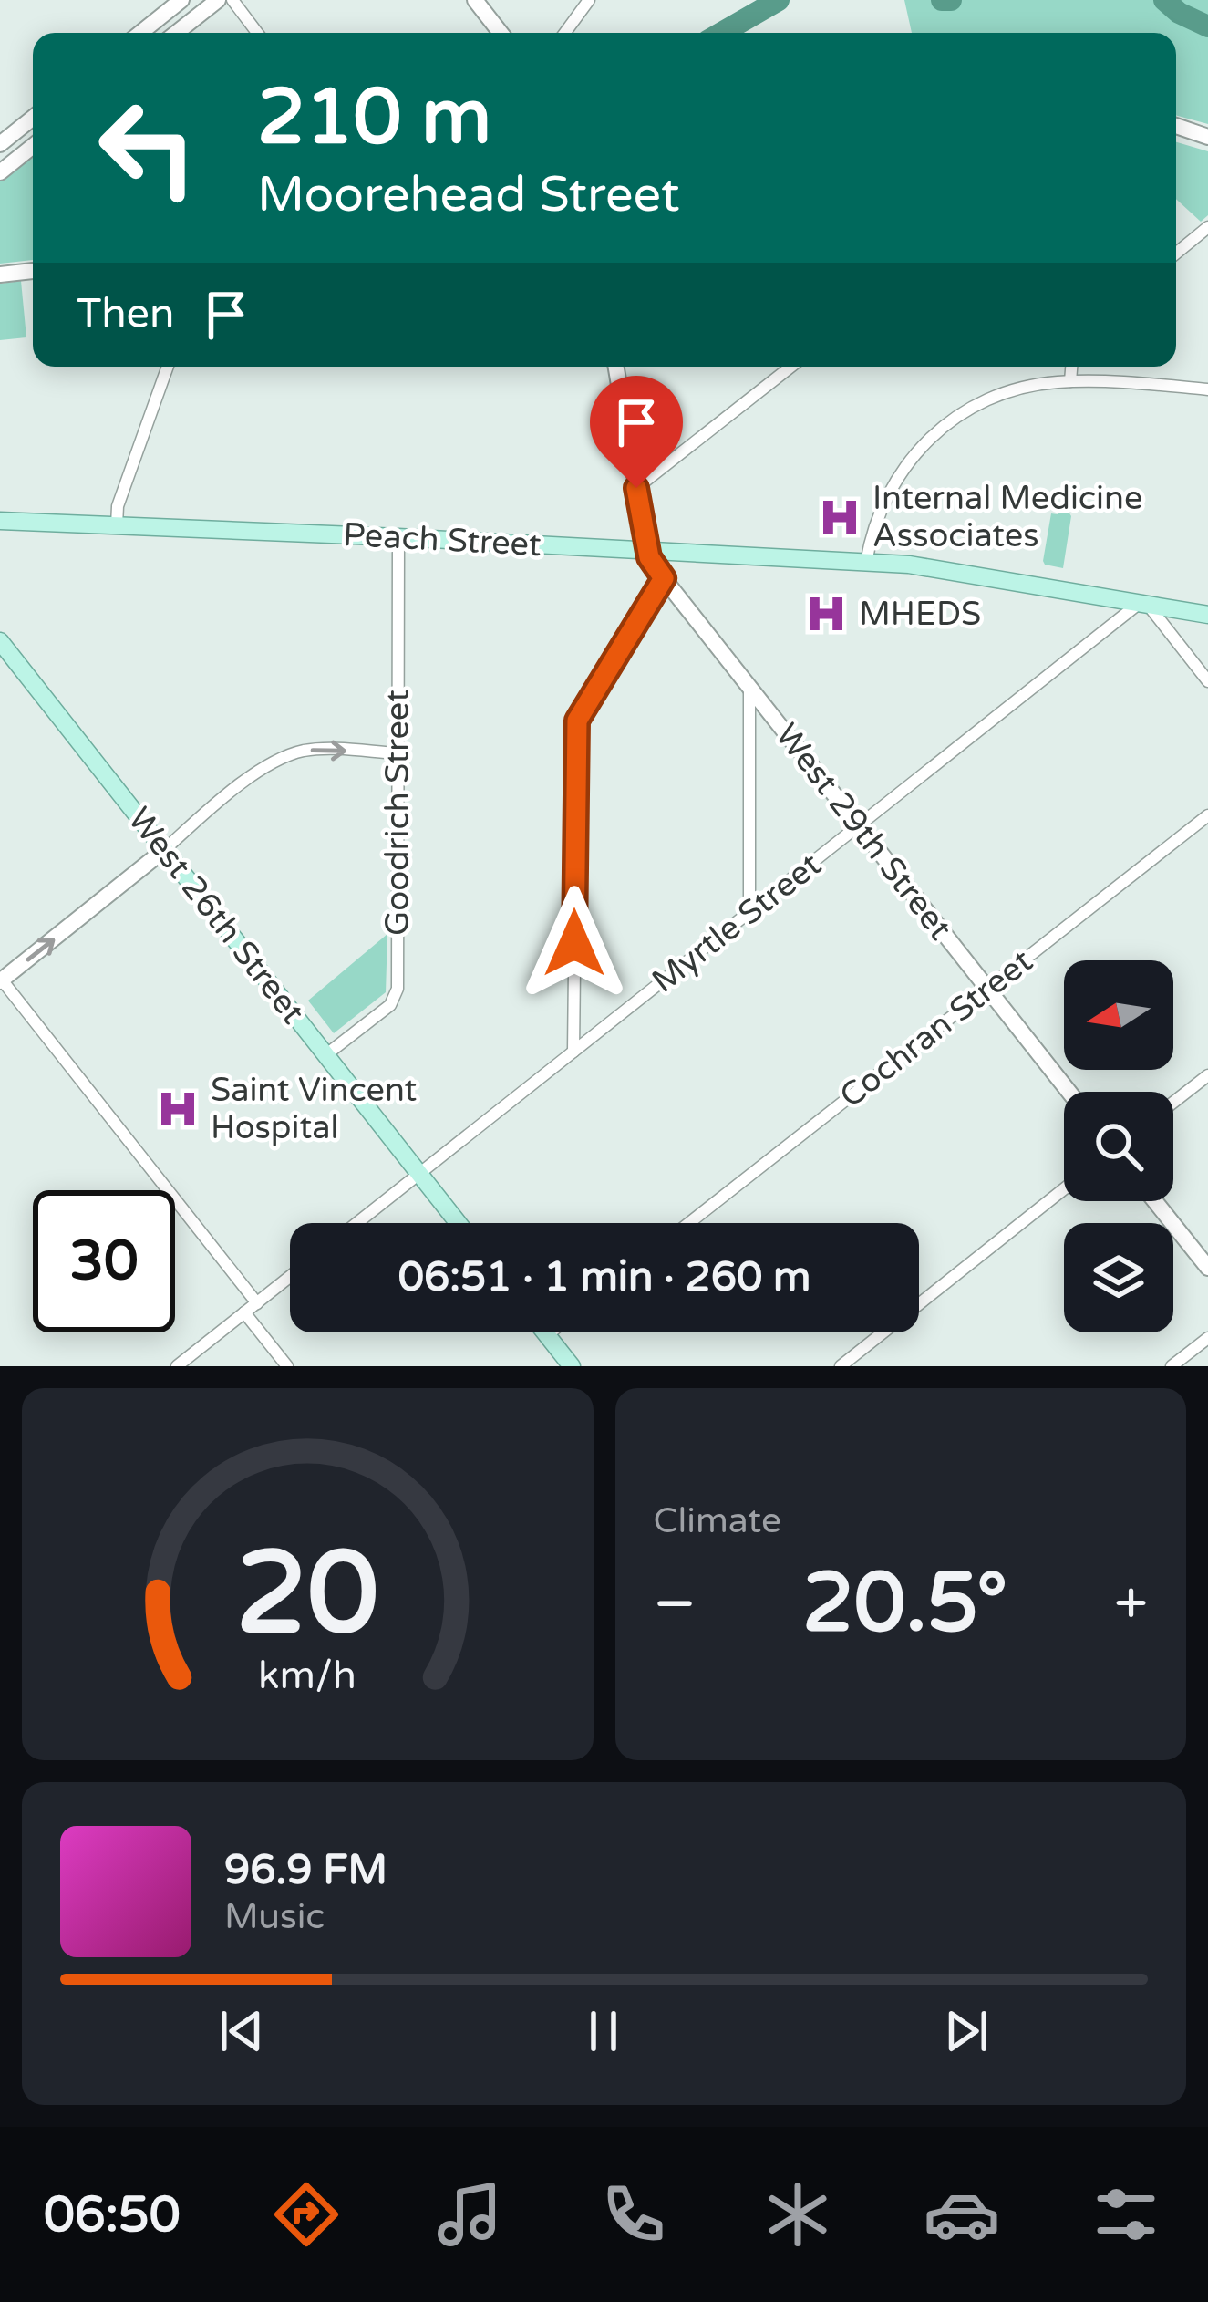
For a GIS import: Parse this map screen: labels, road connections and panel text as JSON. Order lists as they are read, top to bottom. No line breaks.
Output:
{"streets":{"main road":["Peach Street","West 26th Street"],"street":["Goodrich Street","West 29th Street","Myrtle Street","Cochran Street"]},"crossings":[["Peach Street","Goodrich Street"],["Peach Street","West 29th Street"],["Peach Street","Myrtle Street"],["Goodrich Street","West 26th Street"],["West 29th Street","Myrtle Street"],["West 29th Street","Cochran Street"],["West 26th Street","Myrtle Street"]],"places":{"hospital":["Internal Medicine Associates","MHEDS","Saint Vincent Hospital"]},"north":"left","page":{"turn":["210 m","Moorehead Street"],"then":"Then","limit":"30","trip":"06:51 · 1 min · 260 m","tile":"Climate","heat":["−","20.5°","+"],"song":["96.9 FM","Music"],"tabs":"06:50","gauge":["20","km/h"]}}
